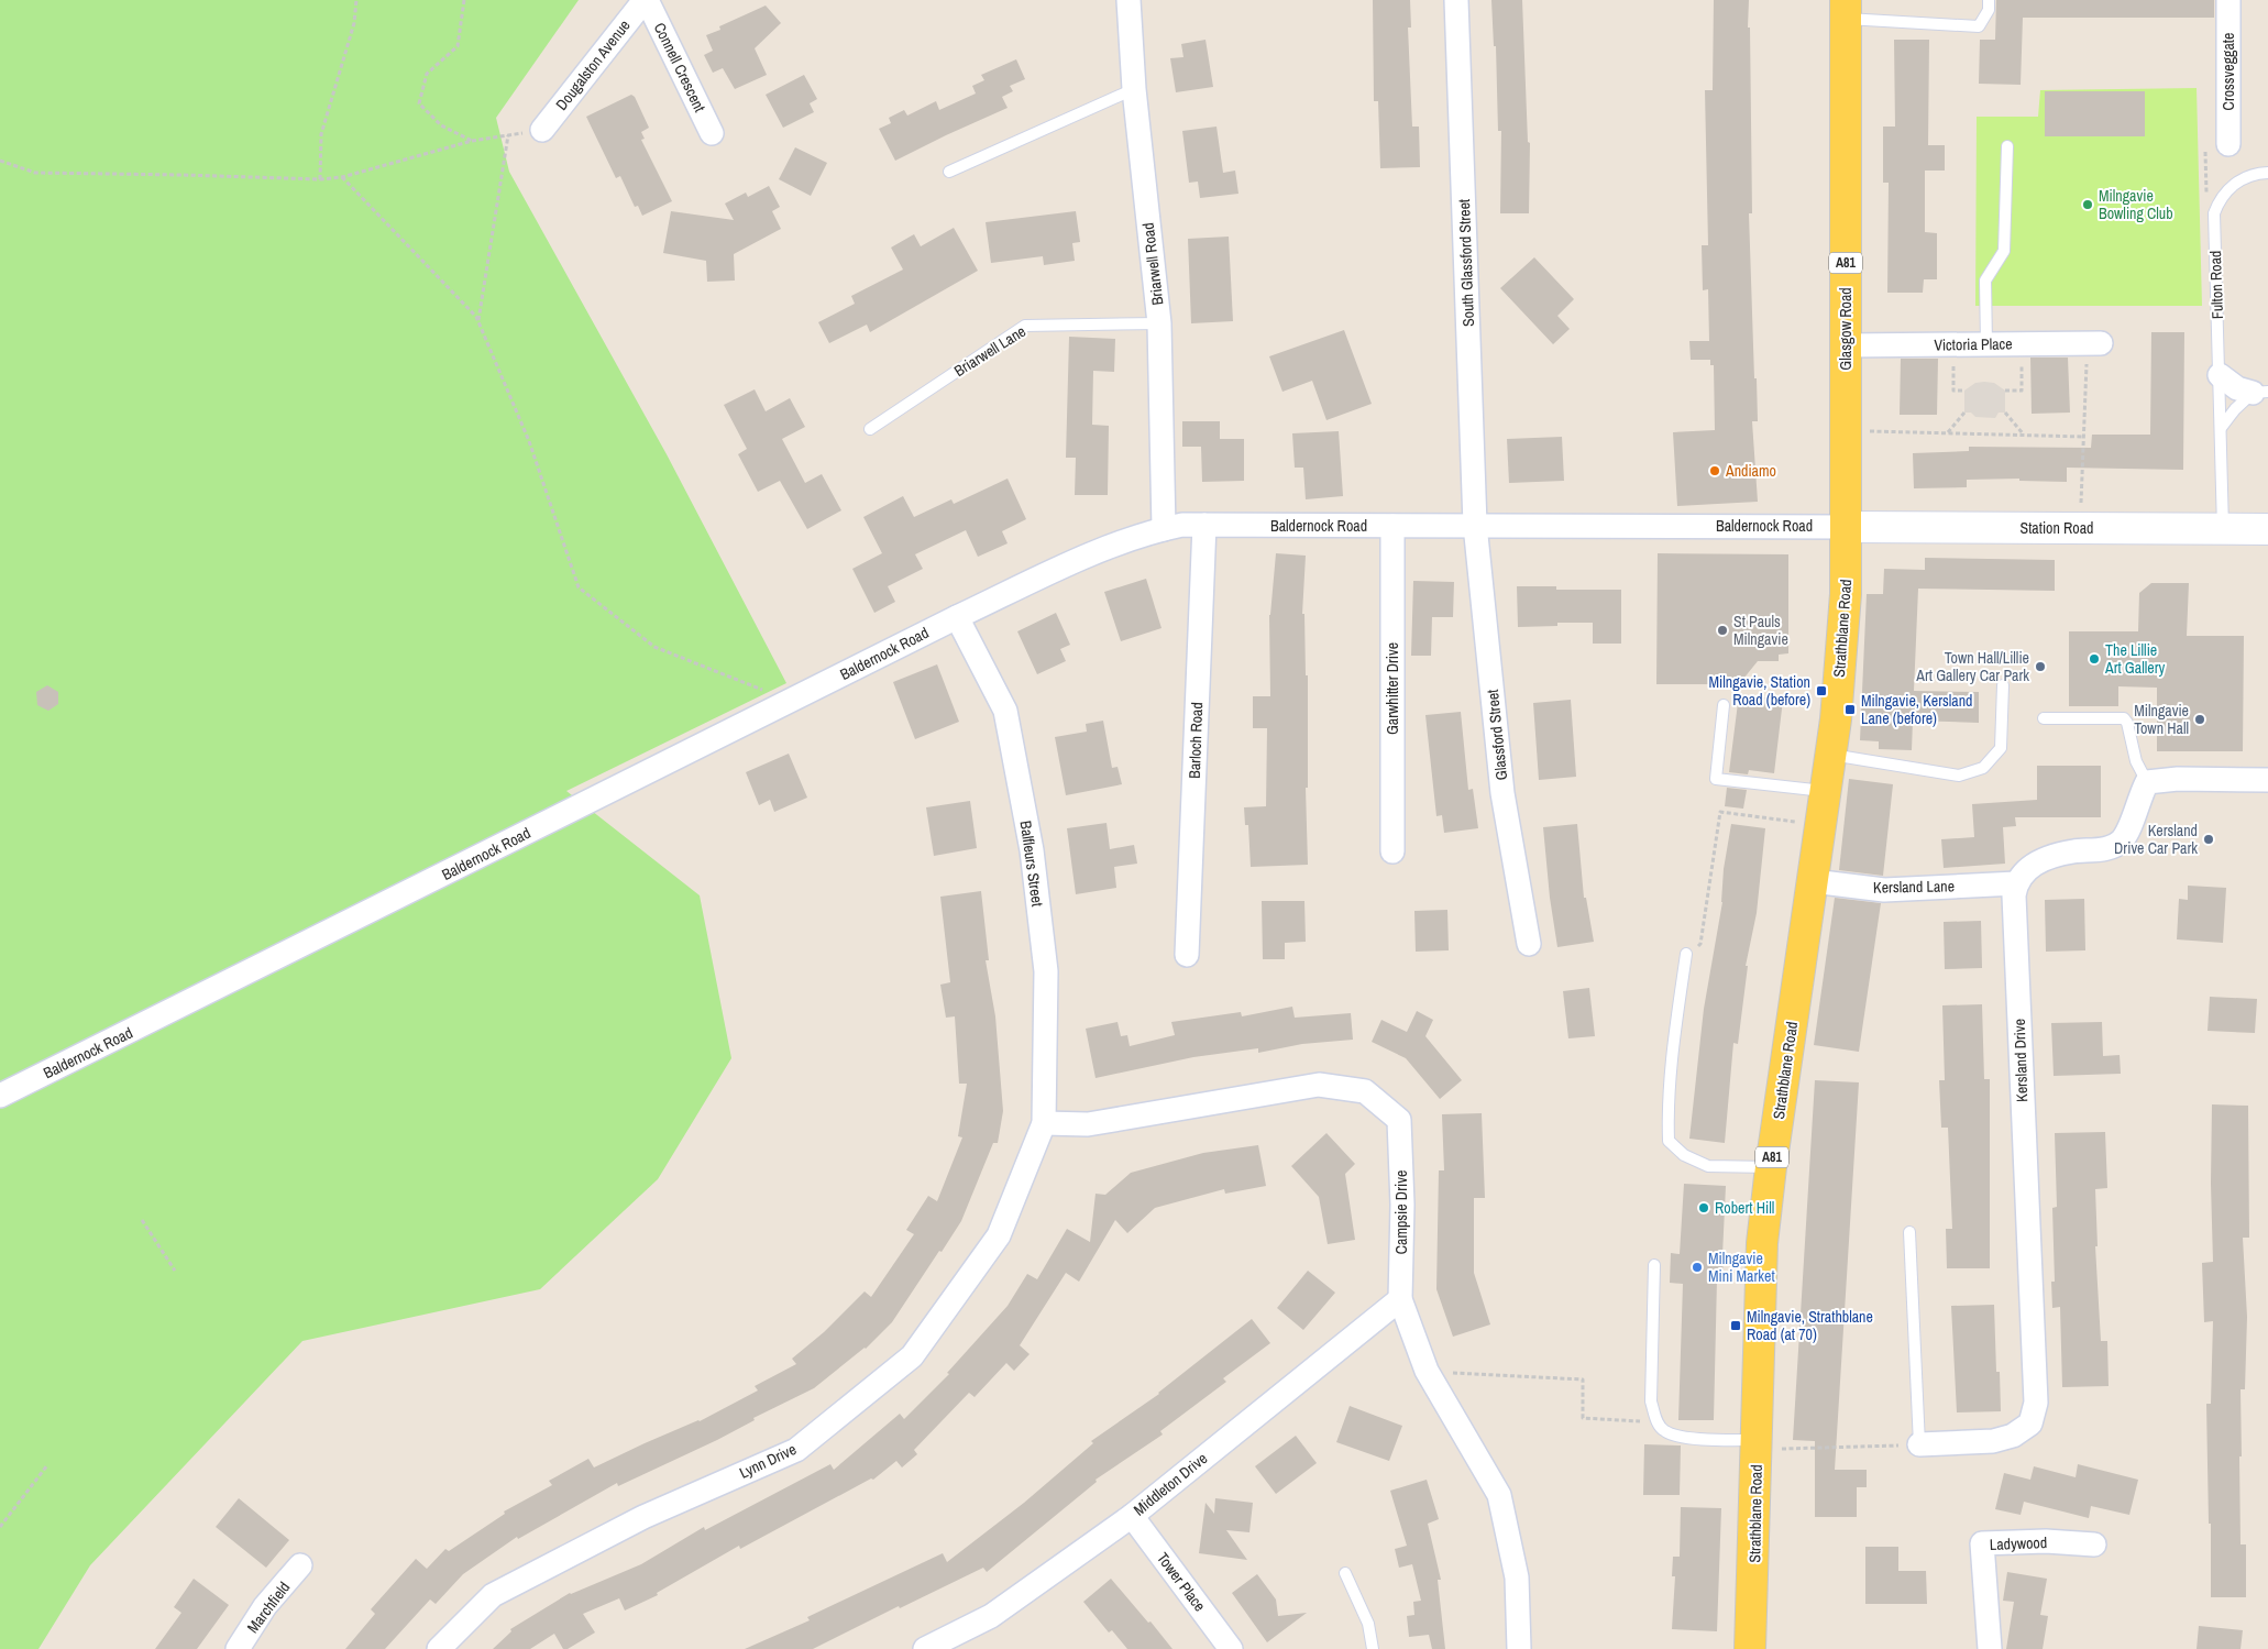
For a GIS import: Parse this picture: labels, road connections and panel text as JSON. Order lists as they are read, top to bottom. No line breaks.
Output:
{"streets":{"main road":["A81","Glasgow Road","Station Road","Strathblane Road"],"street":["Dougalston Avenue","Connell Crescent","Crossveggate","South Glassford Street","Briarwell Road","Victoria Place","Baldernock Road","Garwhitter Drive","Glassford Street","Barloch Road","Balfleurs Street","Kersland Lane","Kersland Drive","Campsie Drive","Lynn Drive","Middleton Drive","Ladywood","Tower Place","Marchfield"],"lane":["Fulton Road","Briarwell Lane"]},"crossings":[["Dougalston Avenue","Connell Crescent"],["South Glassford Street","Baldernock Road"],["South Glassford Street","Glassford Street"],["Briarwell Road","Briarwell Lane"],["Briarwell Road","Baldernock Road"],["Fulton Road","Station Road"],["Glasgow Road","Victoria Place"],["Glasgow Road","Baldernock Road"],["Glasgow Road","Station Road"],["Glasgow Road","Strathblane Road"],["Baldernock Road","Station Road"],["Baldernock Road","Strathblane Road"],["Baldernock Road","Garwhitter Drive"],["Baldernock Road","Glassford Street"],["Baldernock Road","Barloch Road"],["Baldernock Road","Balfleurs Street"],["Station Road","Strathblane Road"],["Strathblane Road","Kersland Lane"],["Balfleurs Street","Campsie Drive"],["Balfleurs Street","Lynn Drive"],["Kersland Lane","Kersland Drive"],["Campsie Drive","Lynn Drive"],["Campsie Drive","Middleton Drive"],["Middleton Drive","Tower Place"]],"places":{"other":["Milngavie Bowling Club","Andiamo","St Pauls Milngavie","The Lillie Art Gallery","Town Hall/Lillie Art Gallery Car Park","Milngavie Town Hall","Kersland Drive Car Park","Robert Hill","Milngavie Mini Market"],"transit":["Milngavie, Station Road (before)","Milngavie, Kersland Lane (before)","Milngavie, Strathblane Road (at 70)"]}}
